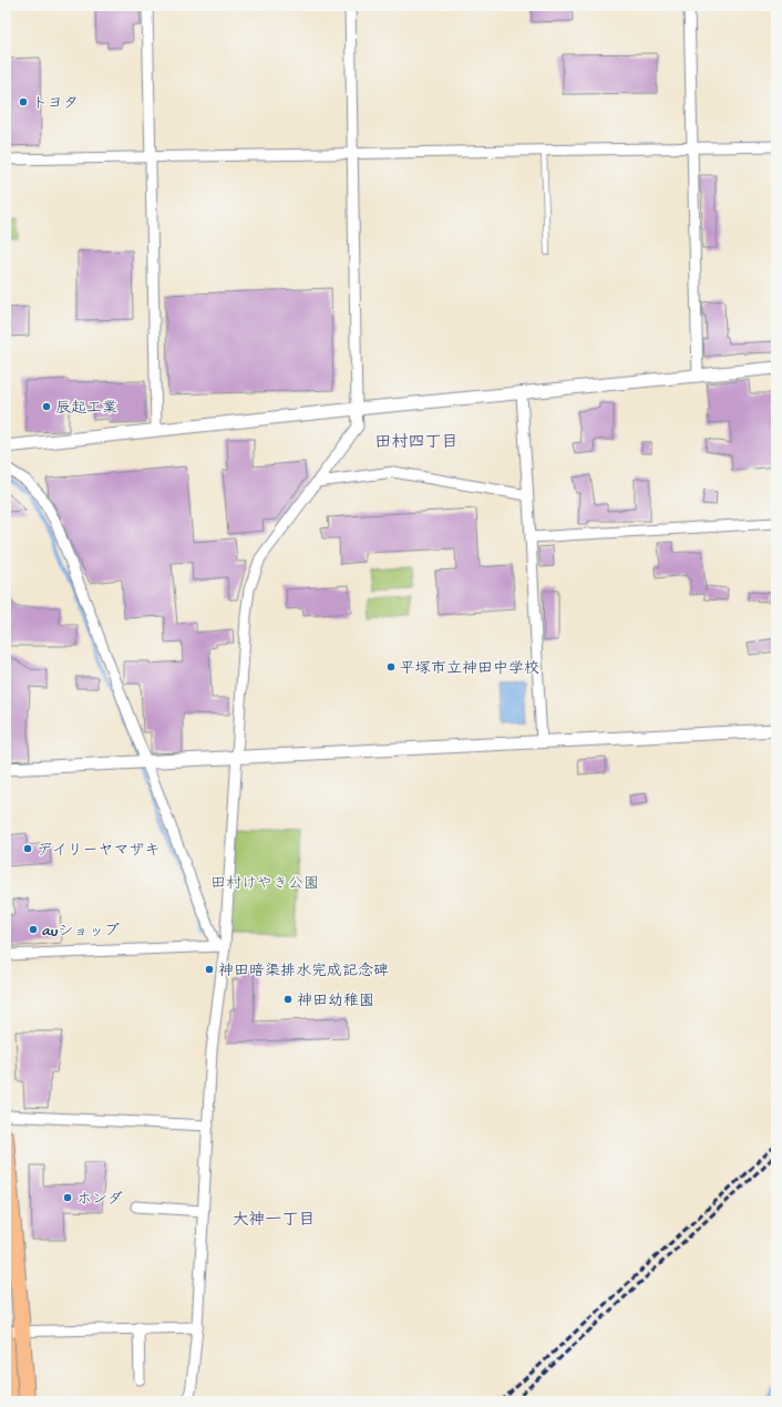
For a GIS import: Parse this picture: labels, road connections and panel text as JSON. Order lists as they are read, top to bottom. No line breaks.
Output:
{"districts":["田村四丁目","大神一丁目"],"parks":["田村けやき公園"],"places":["トヨタ","辰起工業","平塚市立神田中学校","デイリーヤマザキ","auショップ","神田暗渠排水完成記念碑","神田幼稚園","ホンダ"]}
